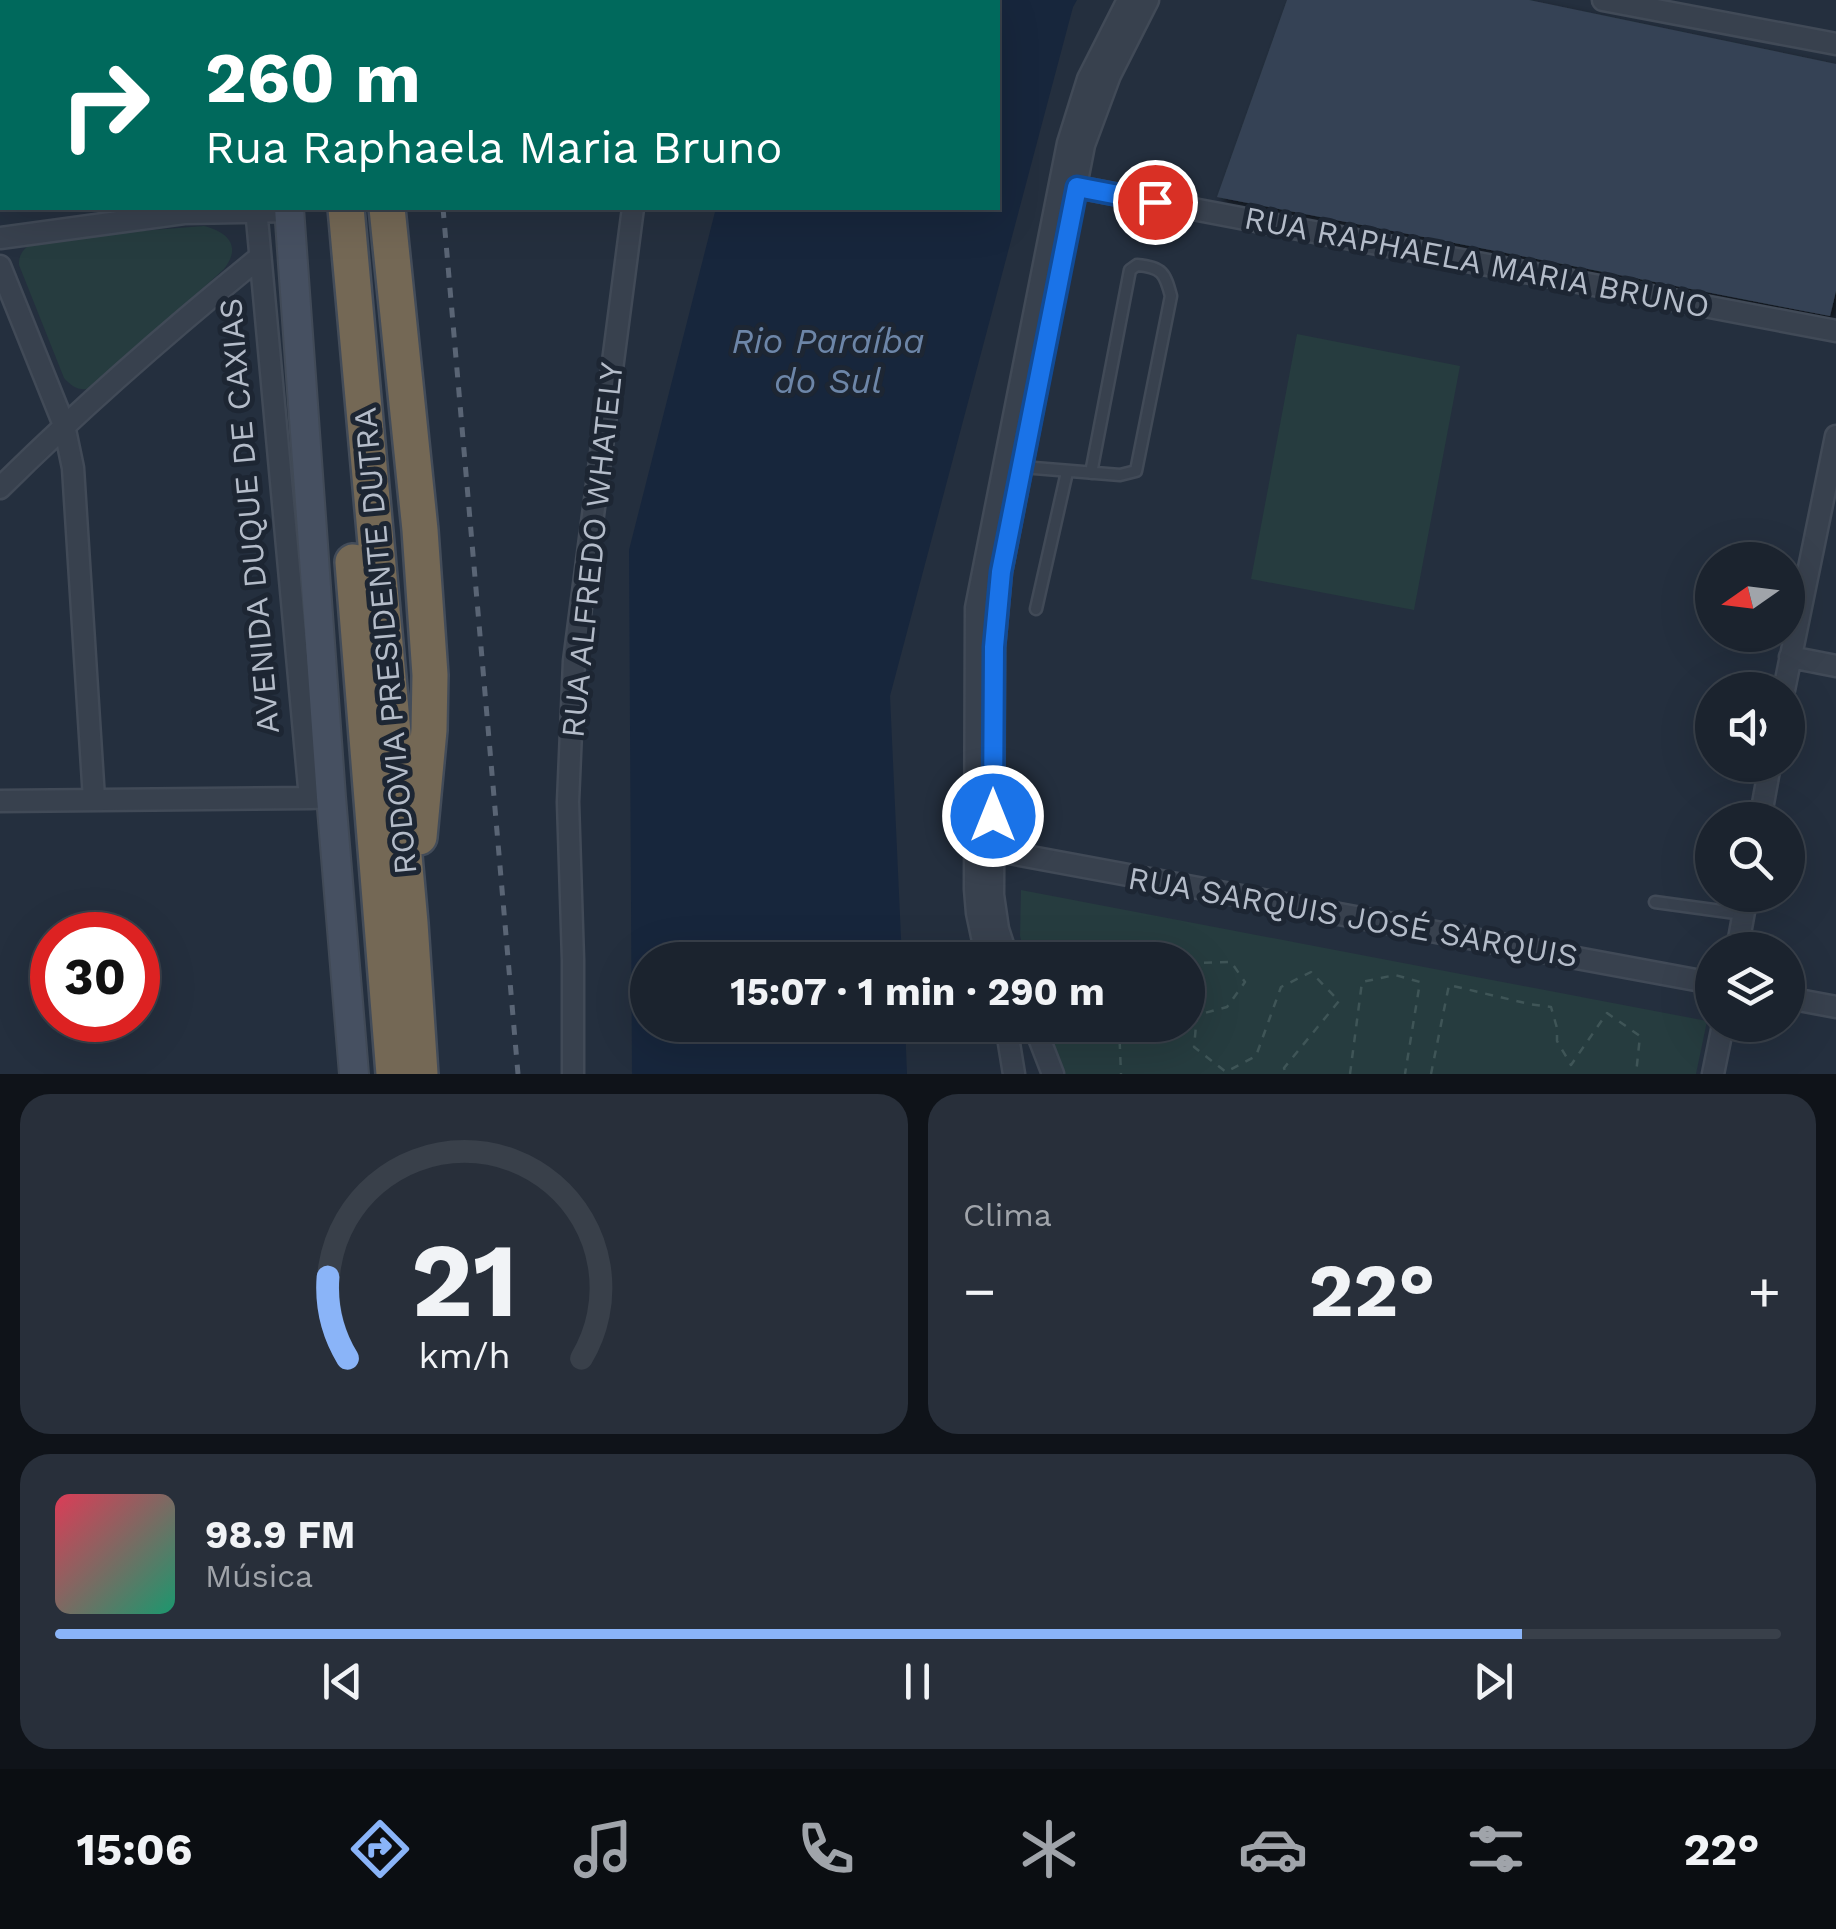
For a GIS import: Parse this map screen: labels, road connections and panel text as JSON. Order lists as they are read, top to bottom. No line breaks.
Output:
{"streets":{"highway":["RODOVIA PRESIDENTE DUTRA"],"street":["RUA RAPHAELA MARIA BRUNO","AVENIDA DUQUE DE CAXIAS","RUA ALFREDO WHATELY","RUA SARQUIS JOSÉ SARQUIS"]},"water":["Rio Paraíba do Sul"],"north":"left","page":{"turn":["260 m","Rua Raphaela Maria Bruno"],"limit":"30","trip":"15:07 · 1 min · 290 m","tile":"Clima","heat":["−","22°","+"],"song":["98.9 FM","Música"],"tabs":["15:06","22°"],"gauge":["21","km/h"]}}
